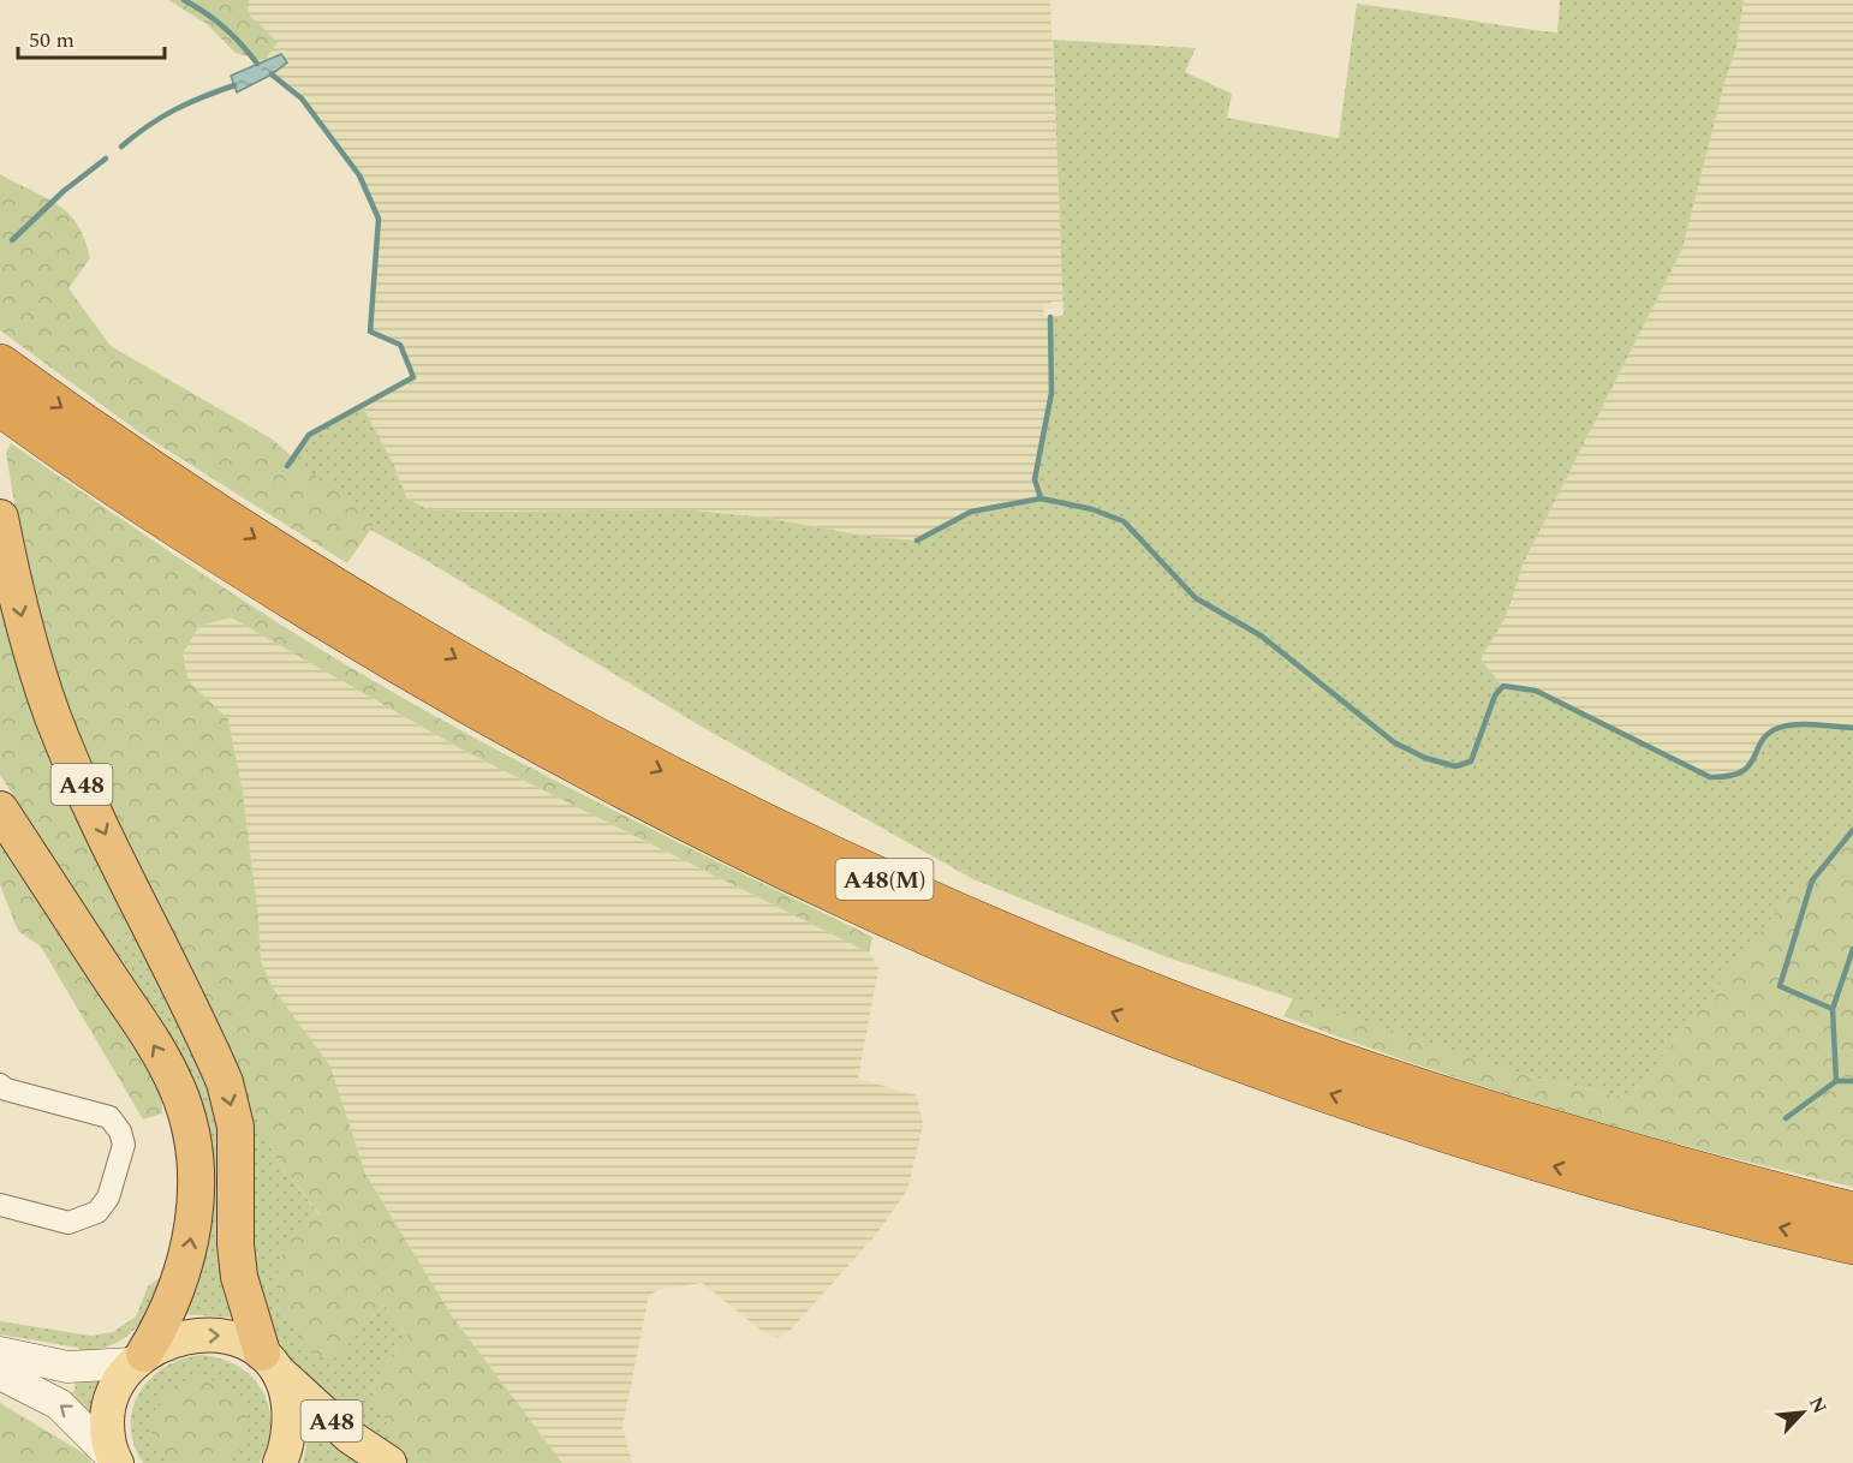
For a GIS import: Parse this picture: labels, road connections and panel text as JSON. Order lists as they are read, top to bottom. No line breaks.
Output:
{"streets":{"highway":["A48","A48(M)"]},"scale_bar":"50 m","north":"top right"}
